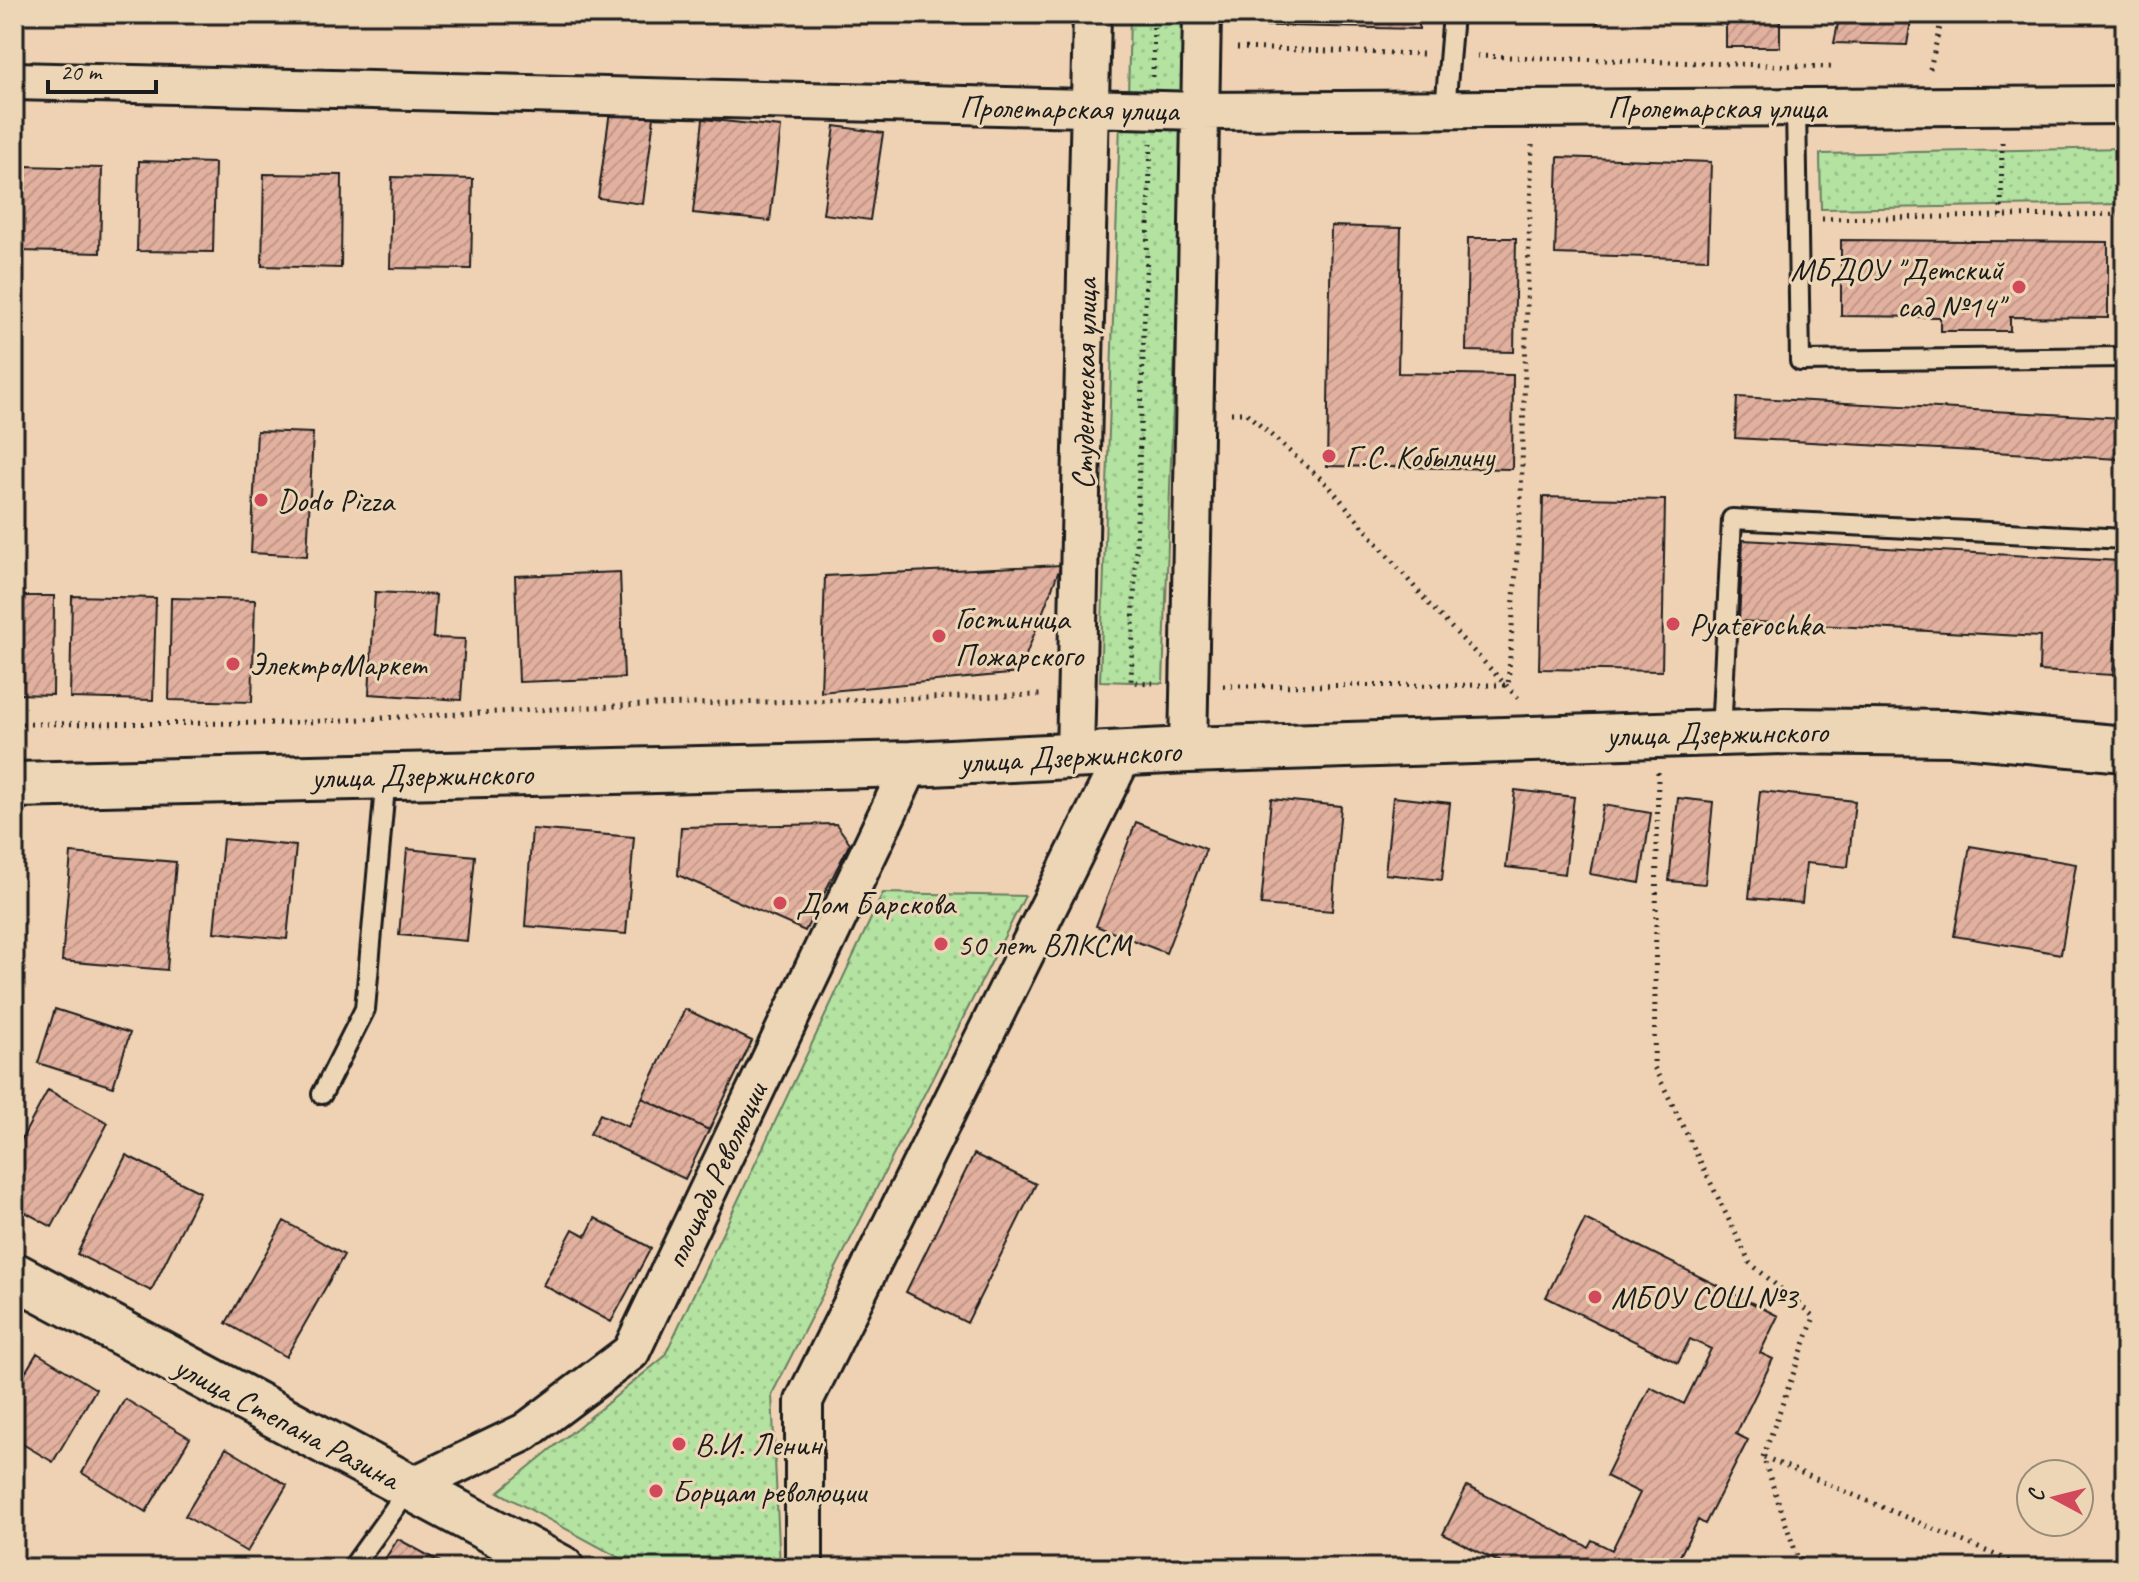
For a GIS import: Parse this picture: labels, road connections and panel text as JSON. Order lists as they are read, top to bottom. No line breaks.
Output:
{"streets":{"main road":["улица Дзержинского","улица Степана Разина"],"street":["Пролетарская улица","Студенческая улица","площадь Революции"]},"crossings":[["Пролетарская улица","Студенческая улица"],["Студенческая улица","улица Дзержинского"],["улица Дзержинского","площадь Революции"],["площадь Революции","улица Степана Разина"]],"places":["МБДОУ \"Детский сад №14\"","Г.С. Кобылину","Dodo Pizza","Pyaterochka","Гостиница Пожарского","ЭлектроМаркет","Дом Барскова","50 лет ВЛКСМ","МБОУ СОШ №3","В.И. Ленин","Борцам революции"],"scale_bar":"20 m","north":"left"}
